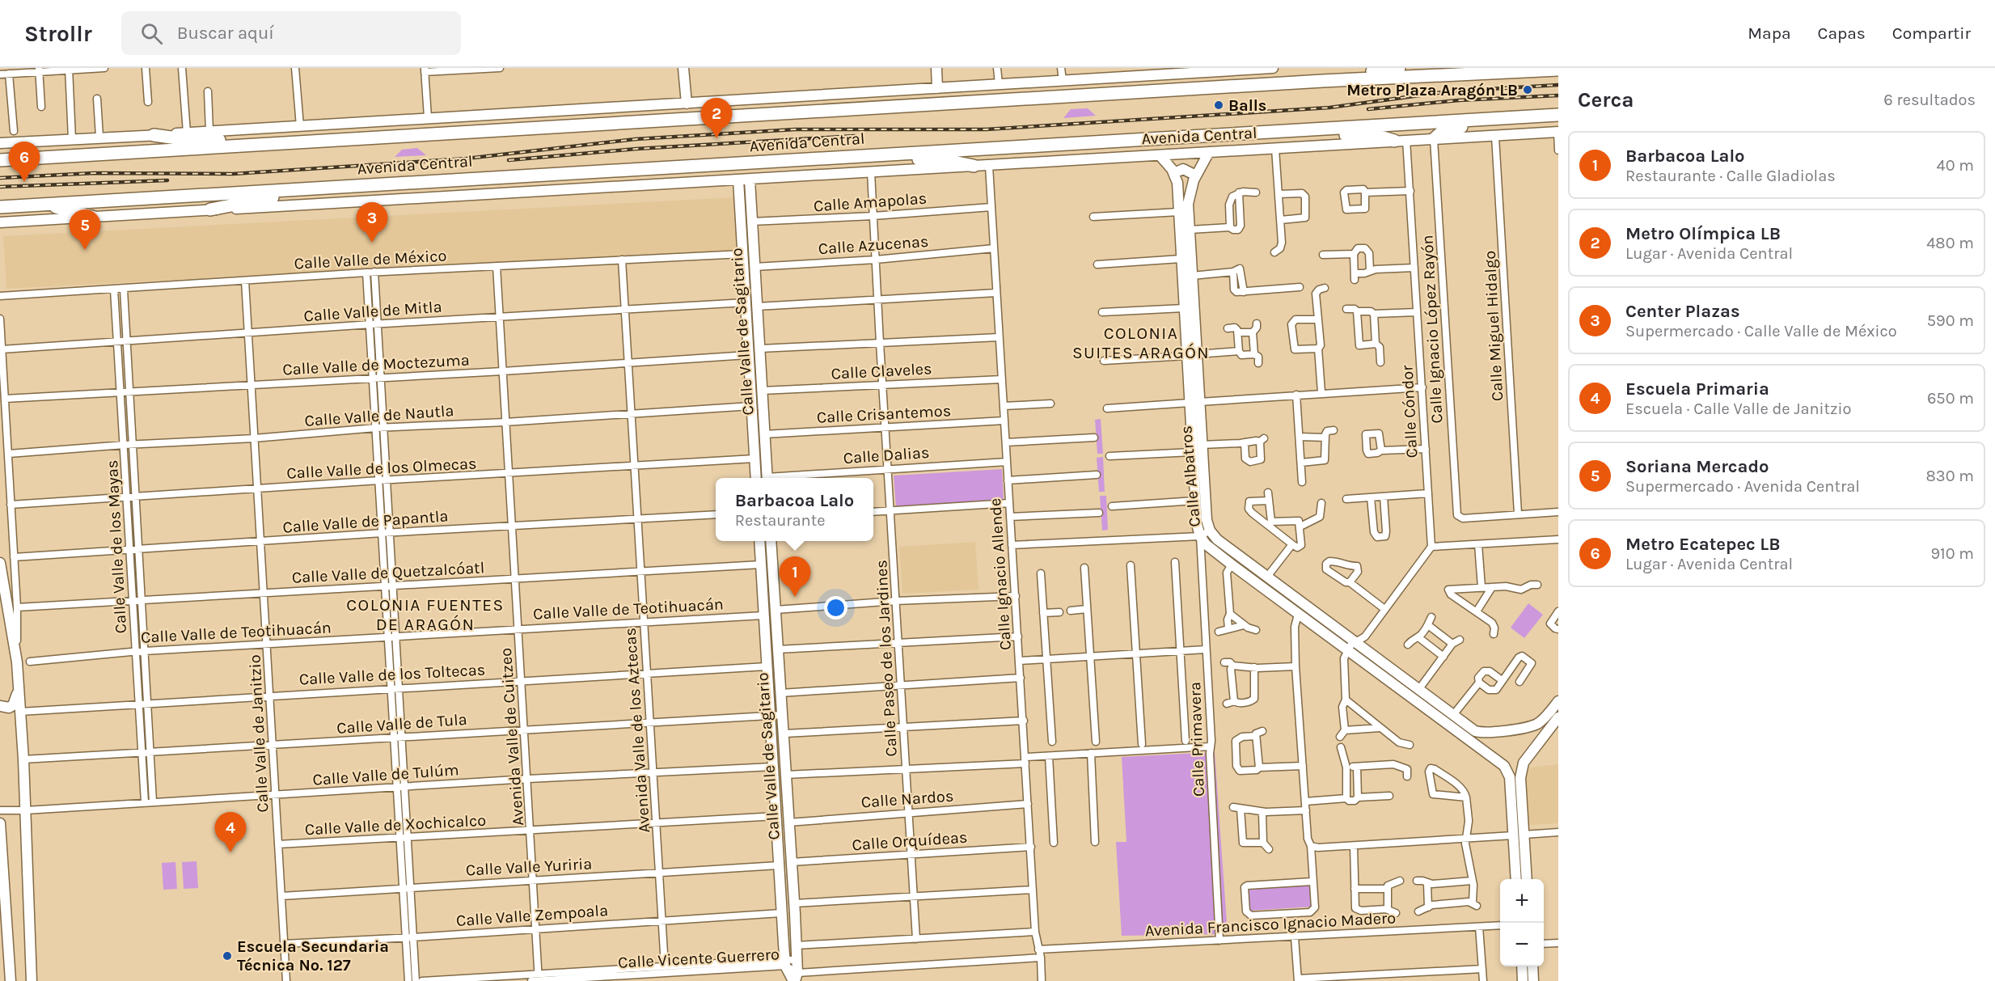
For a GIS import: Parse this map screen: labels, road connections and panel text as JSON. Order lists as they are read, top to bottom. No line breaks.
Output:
{"streets":{"highway":["Avenida Central"],"street":["Calle Amapolas","Calle Azucenas","Calle Valle de México","Calle Valle de Mitla","Calle Miguel Hidalgo","Calle Ignacio López Rayón","Calle Valle de Sagitario","Calle Valle de Moctezuma","Calle Claveles","Calle Cóndor","Calle Crisantemos","Calle Valle de Nautla","Calle Dalias","Calle Valle de los Olmecas","Calle Albatros","Calle Valle de Papantla","Calle Valle de los Mayas","Calle Valle de Quetzalcóatl","Calle Ignacio Allende","Calle Valle de Teotihuacán","Calle Paseo de los Jardines","Calle Valle de los Toltecas","Calle Valle de Tula","Avenida Valle de los Aztecas","Calle Valle de Janitzio","Avenida Valle de Cuitzeo","Calle Primavera","Calle Valle de Tulúm","Calle Nardos","Calle Valle de Xochicalco","Calle Orquídeas","Calle Valle Yuriria","Calle Valle Zempoala","Avenida Francisco Ignacio Madero","Calle Vicente Guerrero"]},"crossings":[["Avenida Central","Calle Miguel Hidalgo"],["Avenida Central","Calle Ignacio López Rayón"],["Avenida Central","Calle Valle de Sagitario"],["Avenida Central","Calle Cóndor"],["Avenida Central","Calle Albatros"],["Avenida Central","Calle Ignacio Allende"],["Avenida Central","Calle Paseo de los Jardines"],["Calle Amapolas","Calle Valle de Sagitario"],["Calle Amapolas","Calle Ignacio Allende"],["Calle Amapolas","Calle Paseo de los Jardines"],["Calle Azucenas","Calle Valle de Sagitario"],["Calle Azucenas","Calle Ignacio Allende"],["Calle Azucenas","Calle Paseo de los Jardines"],["Calle Valle de México","Calle Valle de Sagitario"],["Calle Valle de México","Calle Valle de los Mayas"],["Calle Valle de México","Avenida Valle de los Aztecas"],["Calle Valle de México","Calle Valle de Janitzio"],["Calle Valle de México","Avenida Valle de Cuitzeo"],["Calle Valle de Mitla","Calle Valle de Sagitario"],["Calle Valle de Mitla","Calle Valle de los Mayas"],["Calle Valle de Mitla","Avenida Valle de los Aztecas"],["Calle Valle de Mitla","Calle Valle de Janitzio"],["Calle Valle de Mitla","Avenida Valle de Cuitzeo"],["Calle Miguel Hidalgo","Calle Ignacio López Rayón"],["Calle Valle de Sagitario","Calle Valle de Moctezuma"],["Calle Valle de Sagitario","Calle Claveles"],["Calle Valle de Sagitario","Calle Crisantemos"],["Calle Valle de Sagitario","Calle Valle de Nautla"],["Calle Valle de Sagitario","Calle Valle de los Olmecas"],["Calle Valle de Sagitario","Calle Valle de Quetzalcóatl"],["Calle Valle de Sagitario","Calle Valle de Teotihuacán"],["Calle Valle de Sagitario","Calle Valle de los Toltecas"],["Calle Valle de Sagitario","Calle Valle de Tula"],["Calle Valle de Sagitario","Calle Valle de Tulúm"],["Calle Valle de Sagitario","Calle Nardos"],["Calle Valle de Sagitario","Calle Valle de Xochicalco"],["Calle Valle de Sagitario","Calle Orquídeas"],["Calle Valle de Sagitario","Calle Valle Yuriria"],["Calle Valle de Sagitario","Calle Valle Zempoala"],["Calle Valle de Sagitario","Calle Vicente Guerrero"],["Calle Valle de Moctezuma","Calle Valle de los Mayas"],["Calle Valle de Moctezuma","Avenida Valle de los Aztecas"],["Calle Valle de Moctezuma","Calle Valle de Janitzio"],["Calle Valle de Moctezuma","Avenida Valle de Cuitzeo"],["Calle Claveles","Calle Ignacio Allende"],["Calle Claveles","Calle Paseo de los Jardines"],["Calle Crisantemos","Calle Ignacio Allende"],["Calle Crisantemos","Calle Paseo de los Jardines"],["Calle Valle de Nautla","Calle Valle de los Mayas"],["Calle Valle de Nautla","Avenida Valle de los Aztecas"],["Calle Valle de Nautla","Calle Valle de Janitzio"],["Calle Valle de Nautla","Avenida Valle de Cuitzeo"],["Calle Dalias","Calle Ignacio Allende"],["Calle Dalias","Calle Paseo de los Jardines"],["Calle Valle de los Olmecas","Calle Valle de los Mayas"],["Calle Valle de los Olmecas","Avenida Valle de los Aztecas"],["Calle Valle de los Olmecas","Calle Valle de Janitzio"],["Calle Valle de los Olmecas","Avenida Valle de Cuitzeo"],["Calle Albatros","Calle Primavera"],["Calle Valle de Papantla","Calle Valle de los Mayas"],["Calle Valle de Papantla","Avenida Valle de los Aztecas"],["Calle Valle de Papantla","Calle Valle de Janitzio"],["Calle Valle de Papantla","Avenida Valle de Cuitzeo"],["Calle Valle de los Mayas","Calle Valle de Quetzalcóatl"],["Calle Valle de los Mayas","Calle Valle de Teotihuacán"],["Calle Valle de los Mayas","Calle Valle de los Toltecas"],["Calle Valle de los Mayas","Calle Valle de Tula"],["Calle Valle de los Mayas","Calle Valle de Tulúm"],["Calle Valle de Quetzalcóatl","Avenida Valle de los Aztecas"],["Calle Valle de Quetzalcóatl","Calle Valle de Janitzio"],["Calle Valle de Quetzalcóatl","Avenida Valle de Cuitzeo"],["Calle Ignacio Allende","Calle Nardos"],["Calle Ignacio Allende","Calle Orquídeas"],["Calle Ignacio Allende","Avenida Francisco Ignacio Madero"],["Calle Ignacio Allende","Calle Vicente Guerrero"],["Calle Valle de Teotihuacán","Avenida Valle de los Aztecas"],["Calle Valle de Teotihuacán","Calle Valle de Janitzio"],["Calle Valle de Teotihuacán","Avenida Valle de Cuitzeo"],["Calle Paseo de los Jardines","Calle Nardos"],["Calle Paseo de los Jardines","Calle Orquídeas"],["Calle Valle de los Toltecas","Avenida Valle de los Aztecas"],["Calle Valle de los Toltecas","Calle Valle de Janitzio"],["Calle Valle de los Toltecas","Avenida Valle de Cuitzeo"],["Calle Valle de Tula","Avenida Valle de los Aztecas"],["Calle Valle de Tula","Calle Valle de Janitzio"],["Calle Valle de Tula","Avenida Valle de Cuitzeo"],["Avenida Valle de los Aztecas","Calle Valle de Tulúm"],["Avenida Valle de los Aztecas","Calle Valle de Xochicalco"],["Avenida Valle de los Aztecas","Calle Valle Yuriria"],["Avenida Valle de los Aztecas","Calle Valle Zempoala"],["Avenida Valle de los Aztecas","Calle Vicente Guerrero"],["Calle Valle de Janitzio","Calle Valle de Tulúm"],["Calle Valle de Janitzio","Calle Valle de Xochicalco"],["Calle Valle de Janitzio","Calle Valle Yuriria"],["Calle Valle de Janitzio","Calle Valle Zempoala"],["Avenida Valle de Cuitzeo","Calle Valle de Tulúm"],["Avenida Valle de Cuitzeo","Calle Valle de Xochicalco"],["Avenida Valle de Cuitzeo","Calle Valle Yuriria"],["Avenida Valle de Cuitzeo","Calle Valle Zempoala"],["Avenida Valle de Cuitzeo","Calle Vicente Guerrero"],["Calle Primavera","Avenida Francisco Ignacio Madero"]],"districts":["COLONIA SUITES ARAGÓN","COLONIA FUENTES DE ARAGÓN"],"places":["Metro Plaza Aragón LB","Balls","Escuela Secundaria Técnica No. 127"],"page":{"header":"Strollr","search":"Buscar aquí","nav":["Mapa","Capas","Compartir"],"heading":["Cerca","6 resultados"],"pins":["2","6","3","5","1","4"],"list":[{"mark":"1","name":"Barbacoa Lalo","note":"Restaurante · Calle Gladiolas","value":"40 m"},{"mark":"2","name":"Metro Olímpica LB","note":"Lugar · Avenida Central","value":"480 m"},{"mark":"3","name":"Center Plazas","note":"Supermercado · Calle Valle de México","value":"590 m"},{"mark":"4","name":"Escuela Primaria","note":"Escuela · Calle Valle de Janitzio","value":"650 m"},{"mark":"5","name":"Soriana Mercado","note":"Supermercado · Avenida Central","value":"830 m"},{"mark":"6","name":"Metro Ecatepec LB","note":"Lugar · Avenida Central","value":"910 m"}],"popup":["Barbacoa Lalo","Restaurante"],"map_buttons":["+","−"]}}
